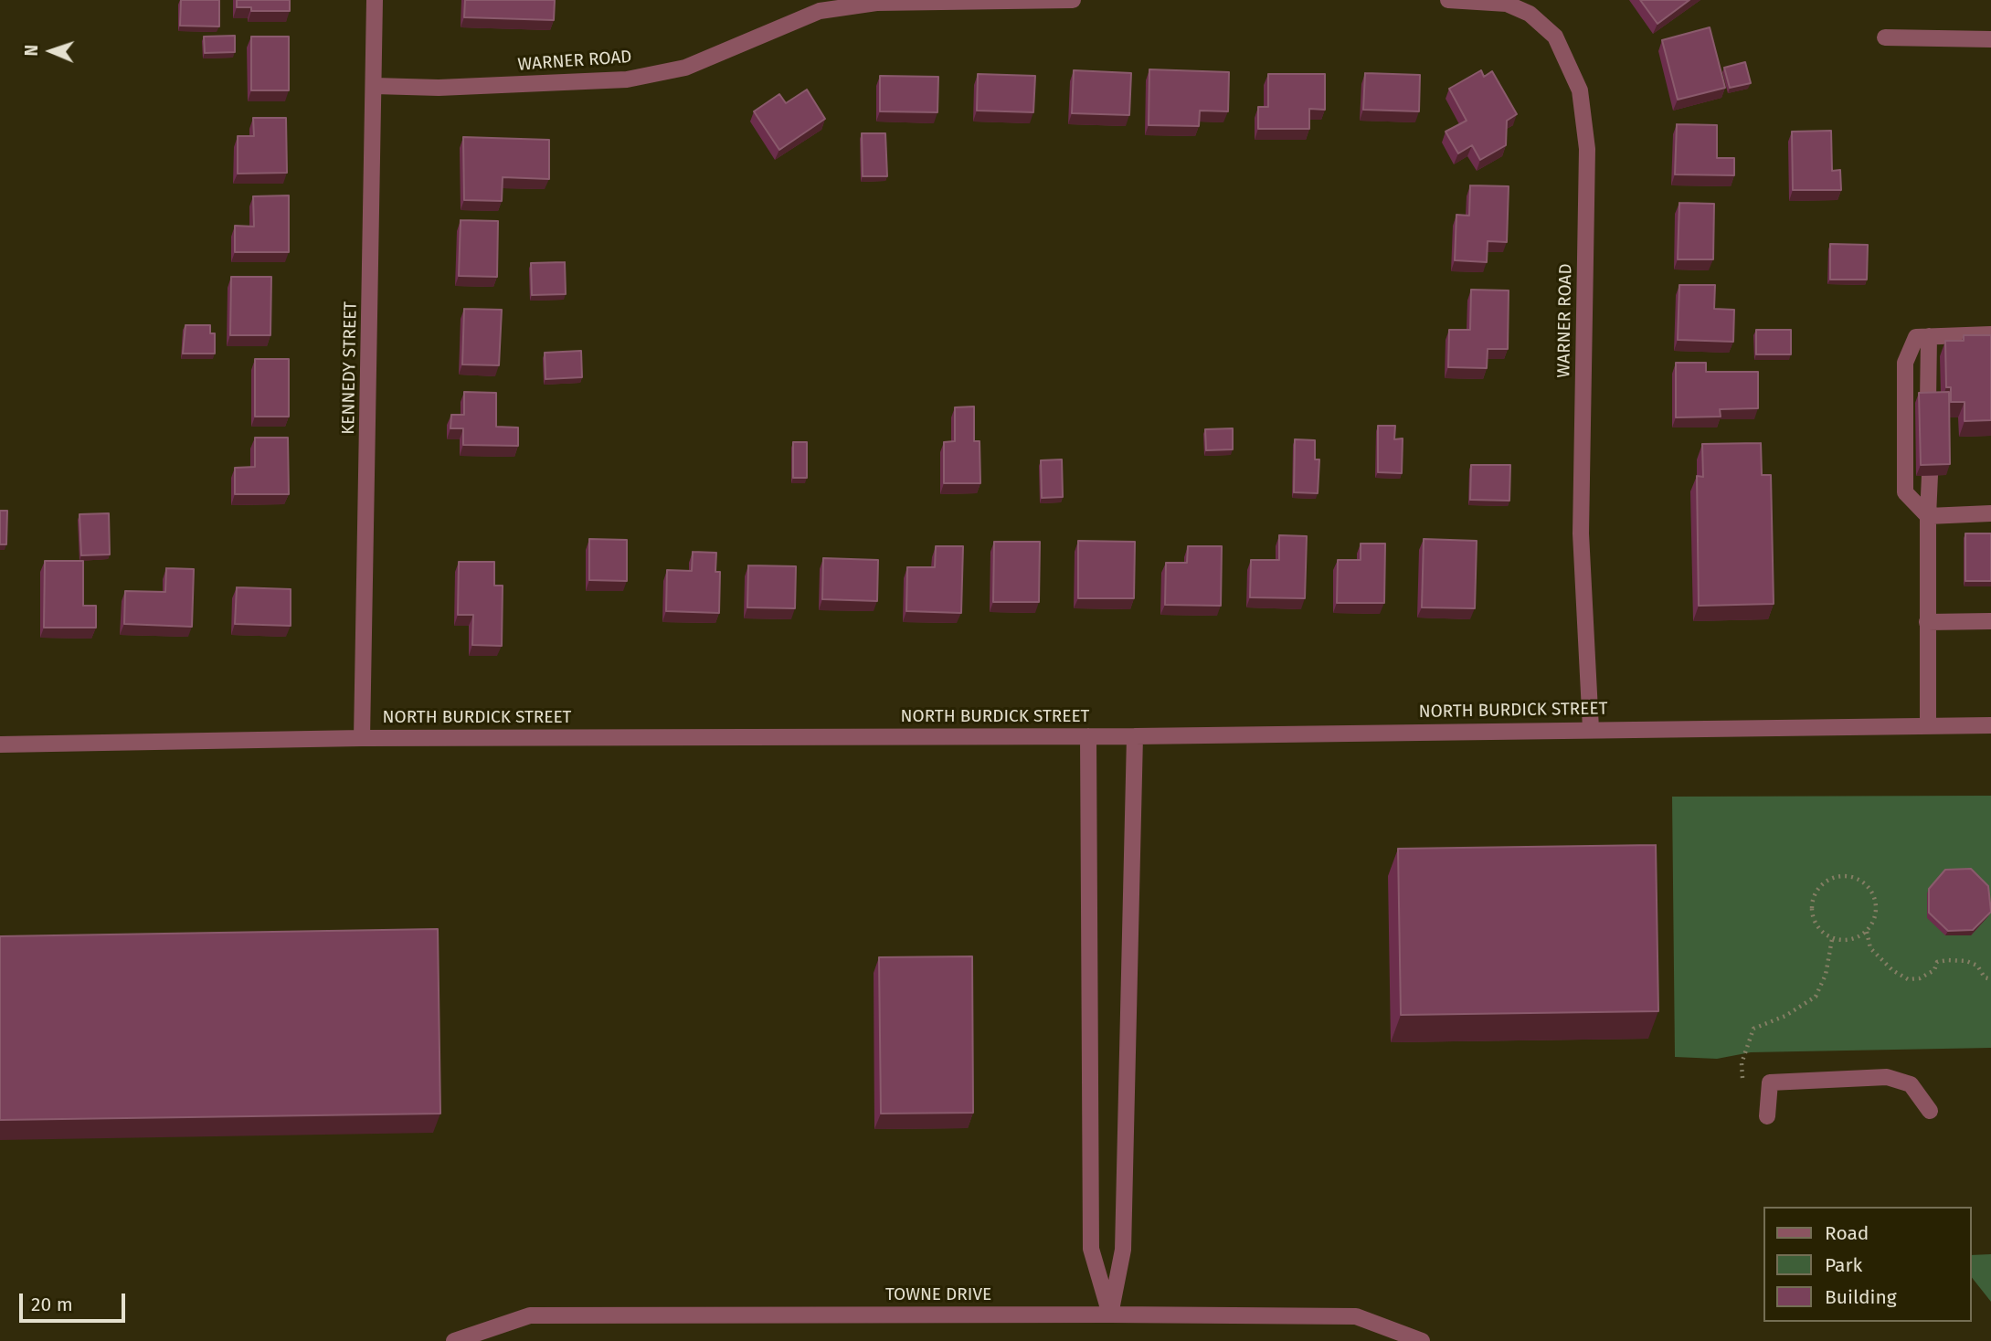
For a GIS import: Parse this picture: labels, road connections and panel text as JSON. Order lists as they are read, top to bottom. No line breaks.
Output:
{"streets":{"street":["WARNER ROAD","KENNEDY STREET","NORTH BURDICK STREET","TOWNE DRIVE"]},"crossings":[["WARNER ROAD","KENNEDY STREET"],["WARNER ROAD","NORTH BURDICK STREET"],["KENNEDY STREET","NORTH BURDICK STREET"]],"legend":["Road","Park","Building"],"scale_bar":"20 m","north":"left"}
